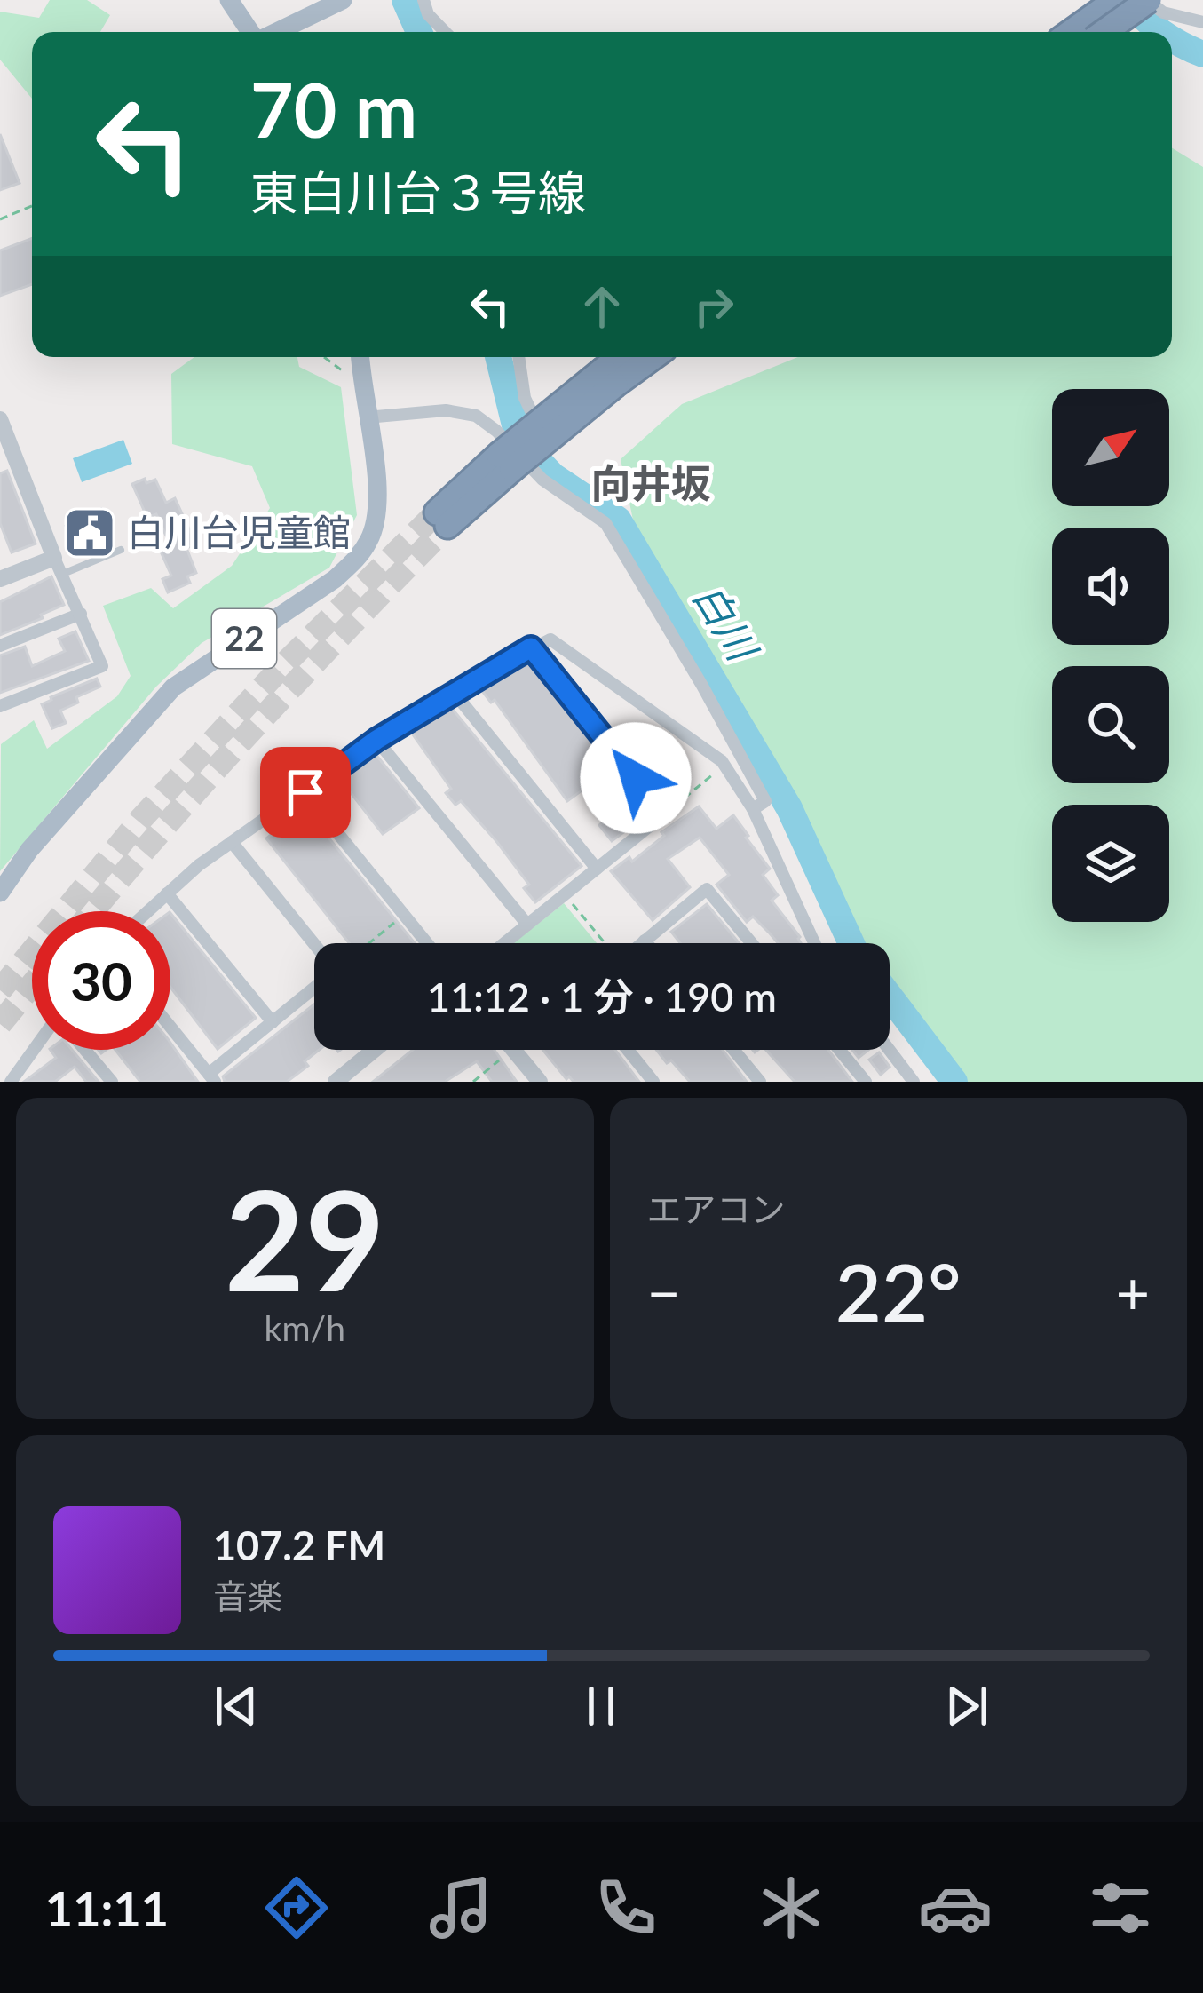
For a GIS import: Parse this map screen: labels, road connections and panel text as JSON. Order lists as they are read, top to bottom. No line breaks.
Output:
{"streets":{"main road":["22"]},"districts":["向井坂"],"water":["白川"],"places":{"public building":["白川台児童館"]},"north":"top right","page":{"turn":["70 m","東白川台３号線"],"limit":"30","trip":"11:12 · 1 分 · 190 m","tile":[["29","km/h"],"エアコン"],"heat":["−","22°","+"],"song":["107.2 FM","音楽"],"tabs":"11:11"}}
